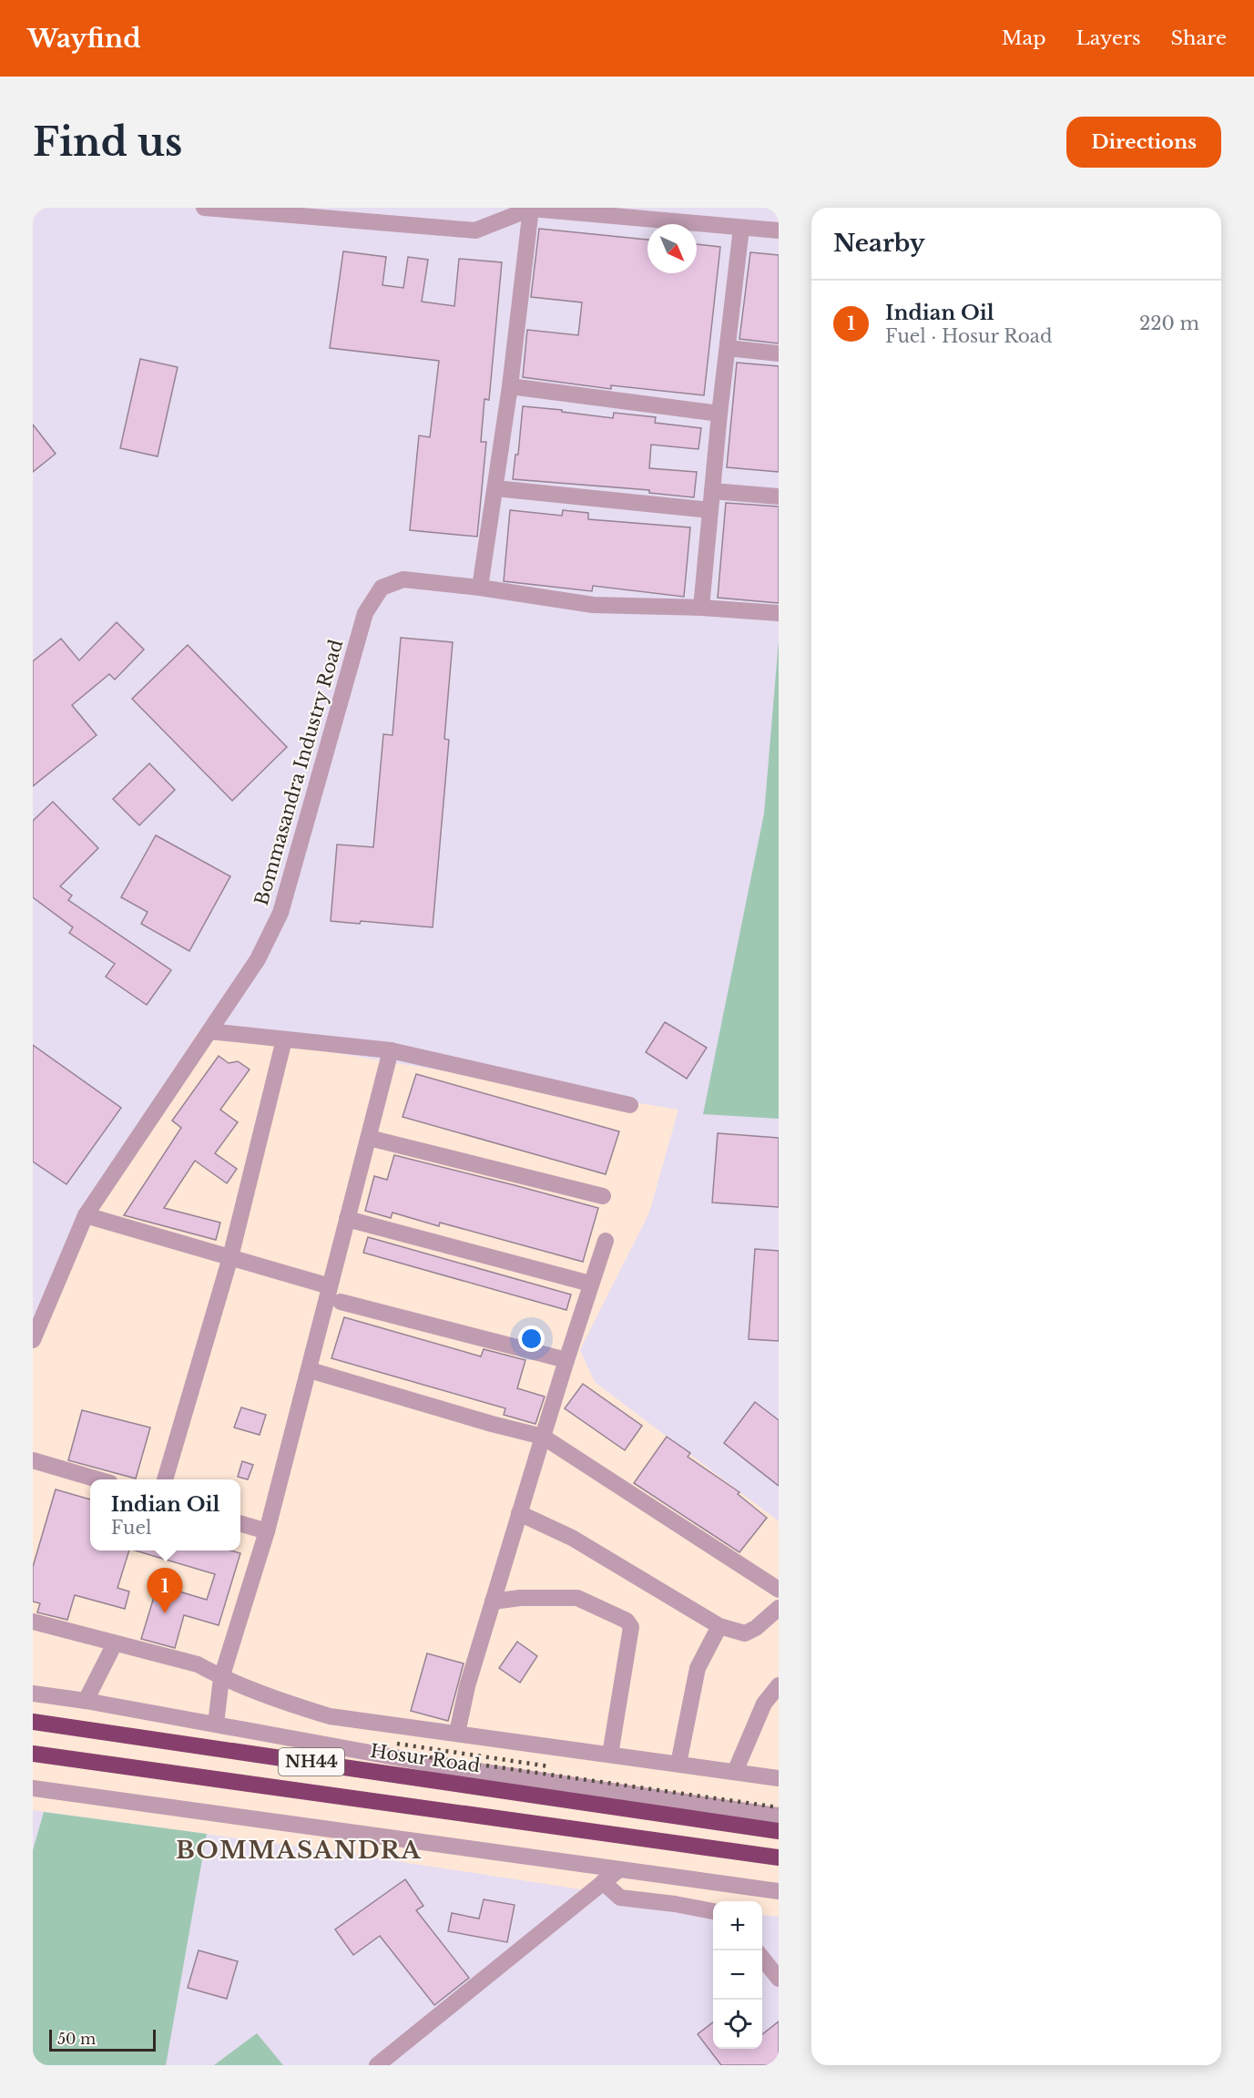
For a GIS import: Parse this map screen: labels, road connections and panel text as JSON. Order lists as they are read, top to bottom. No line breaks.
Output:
{"streets":{"highway":["Hosur Road","NH44"],"street":["Bommasandra Industry Road"]},"districts":["BOMMASANDRA"],"scale_bar":"50 m","north":"bottom right","page":{"header":"Wayfind","nav":["Map","Layers","Share"],"buttons":"Directions","title":"Find us","heading":"Nearby","list":[{"mark":"1","name":"Indian Oil","note":"Fuel · Hosur Road","value":"220 m"}],"popup":["Indian Oil","Fuel"],"pins":"1","map_buttons":["+","−"],"scale":"50 m"}}
